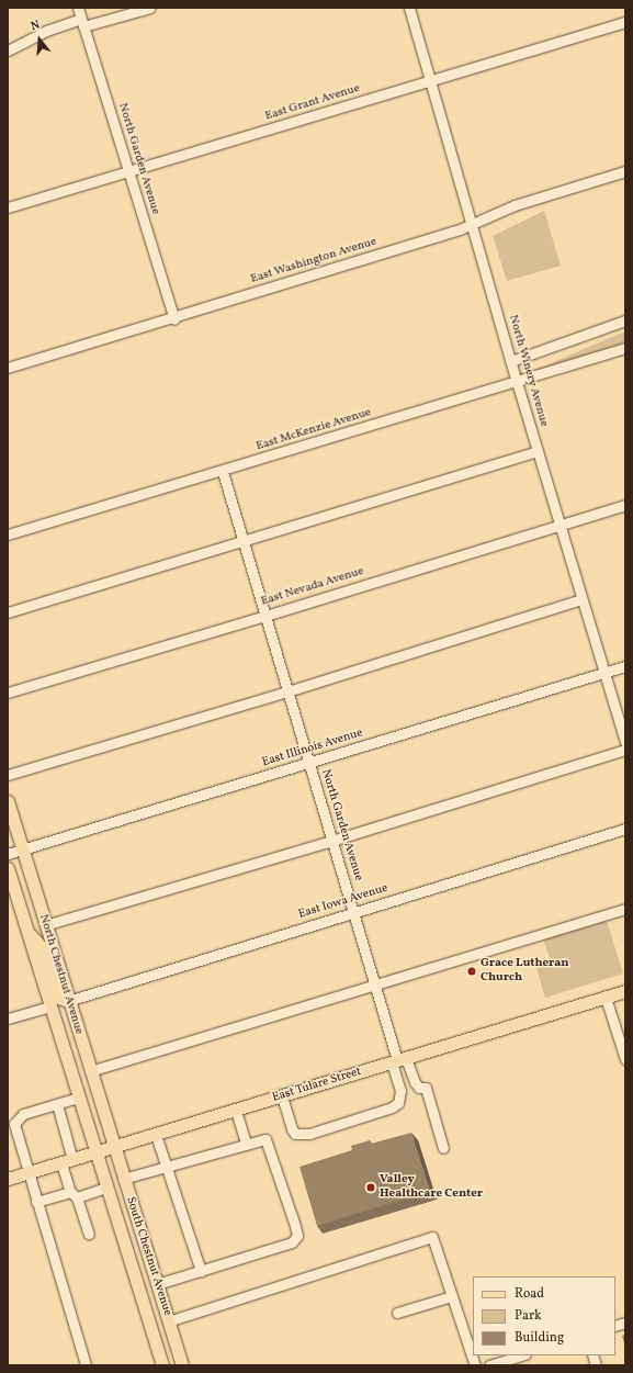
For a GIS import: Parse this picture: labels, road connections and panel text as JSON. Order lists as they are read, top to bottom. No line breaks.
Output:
{"streets":{"main road":["North Chestnut Avenue","East Tulare Street","South Chestnut Avenue"],"street":["East Grant Avenue","North Garden Avenue","East Washington Avenue","North Winery Avenue","East McKenzie Avenue","East Nevada Avenue","East Illinois Avenue","East Iowa Avenue"]},"crossings":[["East Grant Avenue","North Garden Avenue"],["East Grant Avenue","North Winery Avenue"],["North Garden Avenue","East Washington Avenue"],["North Garden Avenue","East McKenzie Avenue"],["North Garden Avenue","East Nevada Avenue"],["North Garden Avenue","East Illinois Avenue"],["North Garden Avenue","East Iowa Avenue"],["North Garden Avenue","East Tulare Street"],["East Washington Avenue","North Winery Avenue"],["North Winery Avenue","East McKenzie Avenue"],["North Winery Avenue","East Nevada Avenue"],["North Winery Avenue","East Illinois Avenue"],["East Illinois Avenue","North Chestnut Avenue"],["East Iowa Avenue","North Chestnut Avenue"],["North Chestnut Avenue","East Tulare Street"],["North Chestnut Avenue","South Chestnut Avenue"],["East Tulare Street","South Chestnut Avenue"]],"places":["Grace Lutheran Church","Valley Healthcare Center"],"legend":["Road","Park","Building"],"north":"top"}
